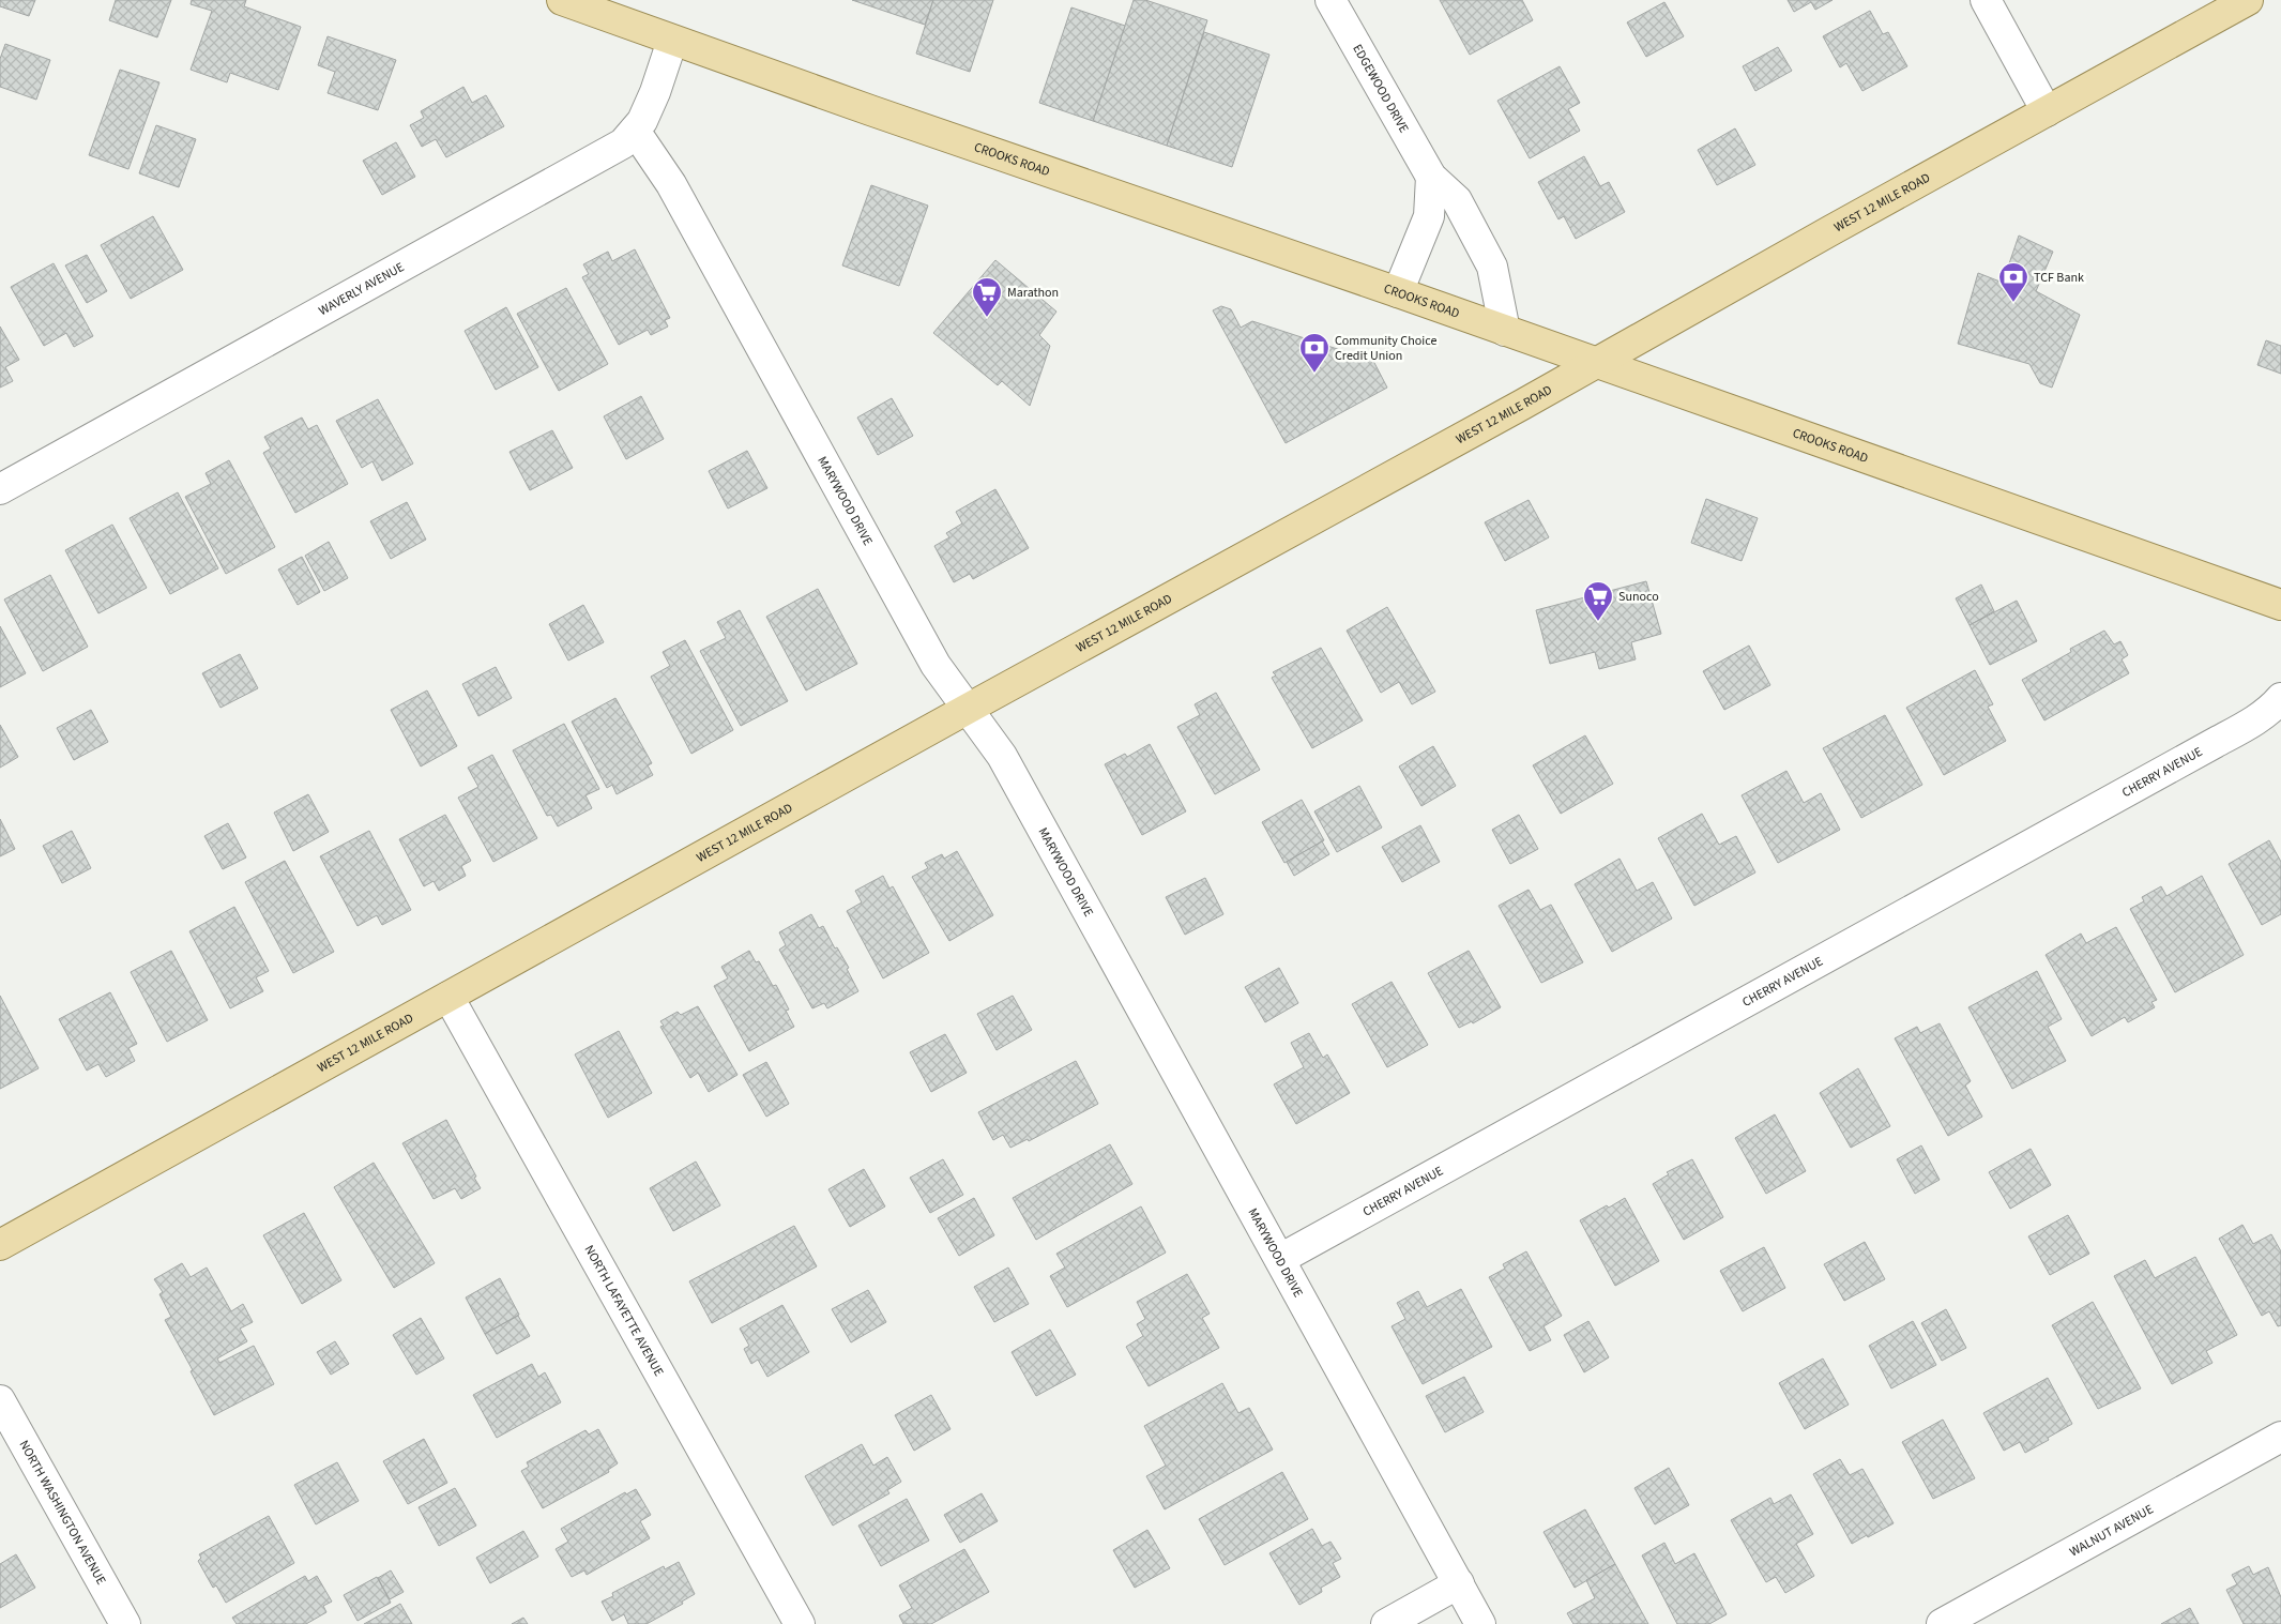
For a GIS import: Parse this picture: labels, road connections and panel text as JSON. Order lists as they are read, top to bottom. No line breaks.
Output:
{"streets":{"main road":["CROOKS ROAD","WEST 12 MILE ROAD"],"street":["EDGEWOOD DRIVE","WAVERLY AVENUE","MARYWOOD DRIVE","CHERRY AVENUE","NORTH LAFAYETTE AVENUE","NORTH WASHINGTON AVENUE","WALNUT AVENUE"]},"crossings":[["EDGEWOOD DRIVE","CROOKS ROAD"],["CROOKS ROAD","WEST 12 MILE ROAD"],["CROOKS ROAD","WAVERLY AVENUE"],["WEST 12 MILE ROAD","MARYWOOD DRIVE"],["WEST 12 MILE ROAD","NORTH LAFAYETTE AVENUE"],["WAVERLY AVENUE","MARYWOOD DRIVE"],["MARYWOOD DRIVE","CHERRY AVENUE"]],"places":{"bank":["TCF Bank","Community Choice Credit Union"],"supermarket":["Marathon","Sunoco"]}}
